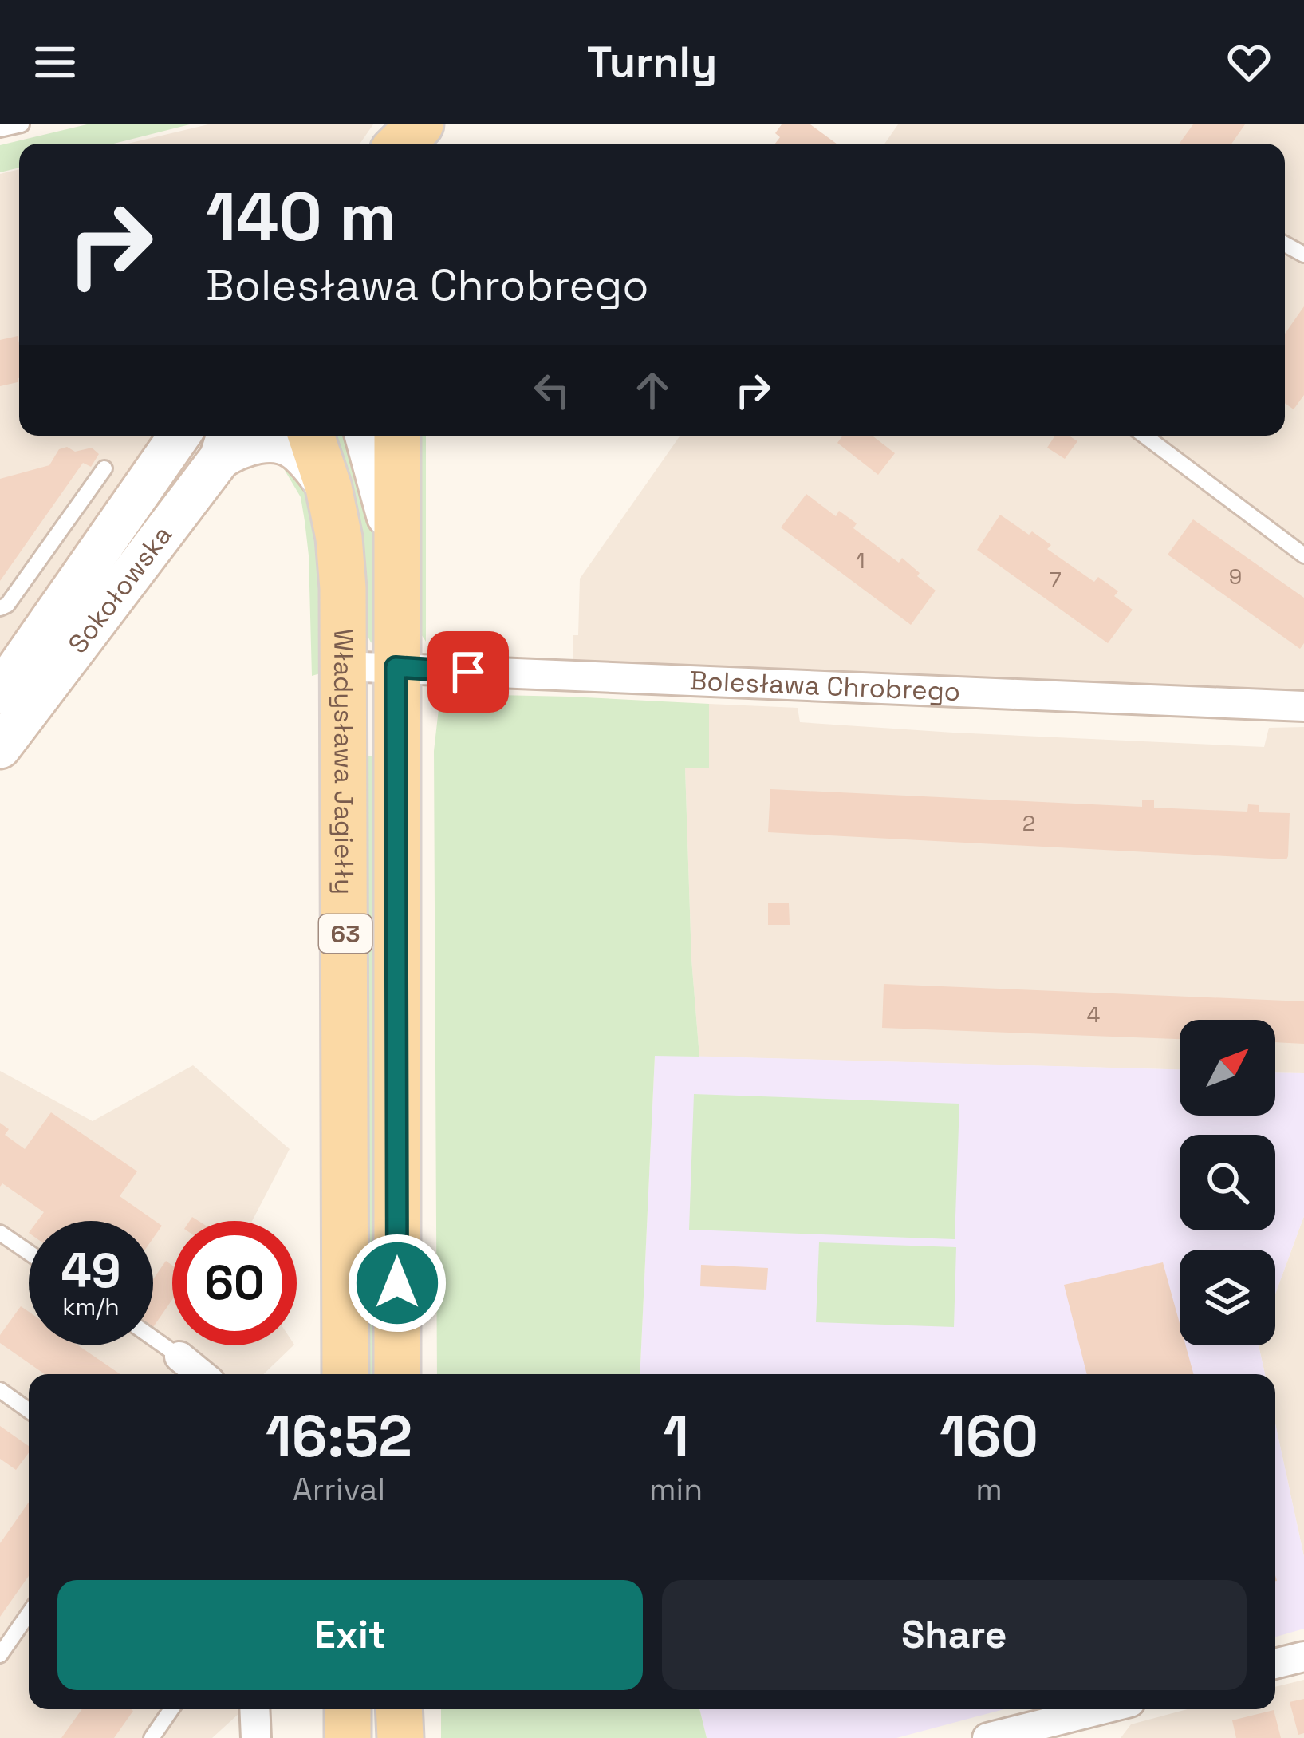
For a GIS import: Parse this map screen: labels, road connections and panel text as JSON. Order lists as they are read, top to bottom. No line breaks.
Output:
{"streets":{"main road":["Władysława Jagiełły","63"],"street":["Sokołowska","Bolesława Chrobrego"]},"crossings":[["Sokołowska","Władysława Jagiełły"],["Bolesława Chrobrego","Władysława Jagiełły"]],"house_numbers":["1","9","7","2","4"],"north":"top right","page":{"header":"Turnly","turn":["140 m","Bolesława Chrobrego"],"speed":"49 km/h","limit":"60","eta":["16:52","Arrival","1","min","160","m"],"buttons":["Exit","Share"]}}
